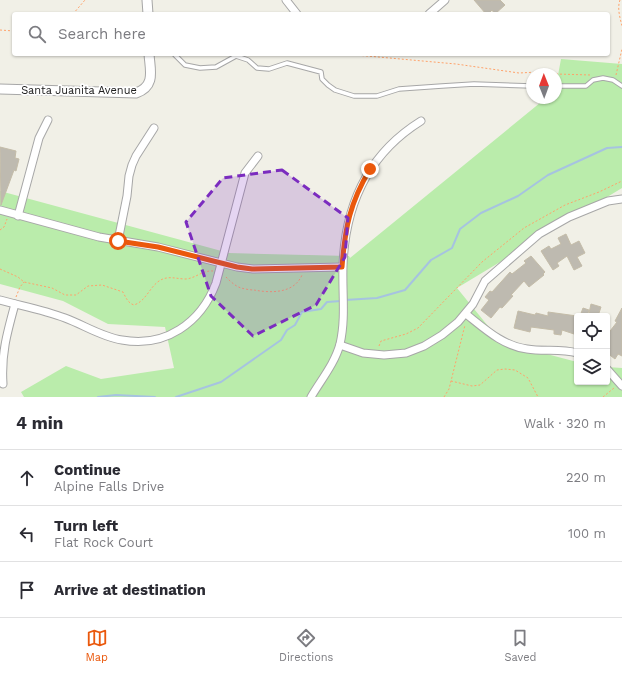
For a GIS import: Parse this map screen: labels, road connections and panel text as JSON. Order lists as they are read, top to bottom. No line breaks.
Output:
{"streets":{"street":["Santa Juanita Avenue"]},"north":"top","page":{"search":"Search here","heading":["4 min","Walk · 320 m"],"list":[["Continue","Alpine Falls Drive","220 m"],["Turn left","Flat Rock Court","100 m"],"Arrive at destination"],"nav":["Map","Directions","Saved"]}}
